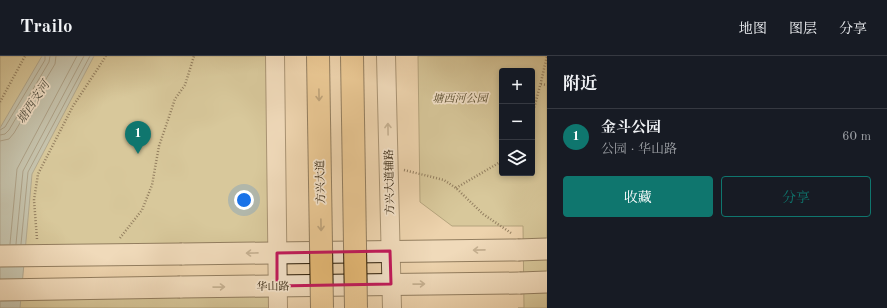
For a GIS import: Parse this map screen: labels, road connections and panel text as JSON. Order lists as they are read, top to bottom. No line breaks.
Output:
{"streets":{"highway":["方兴大道"],"main road":["华山路"],"street":["方兴大道辅路"]},"crossings":[["方兴大道辅路","华山路"]],"water":["塘西支河"],"parks":["塘西河公园"],"page":{"header":"Trailo","nav":["地图","图层","分享"],"heading":"附近","map_buttons":["+","−"],"list":[{"mark":"1","name":"金斗公园","note":"公园 · 华山路","value":"60 m"}],"pins":"1","buttons":["收藏","分享"]}}
